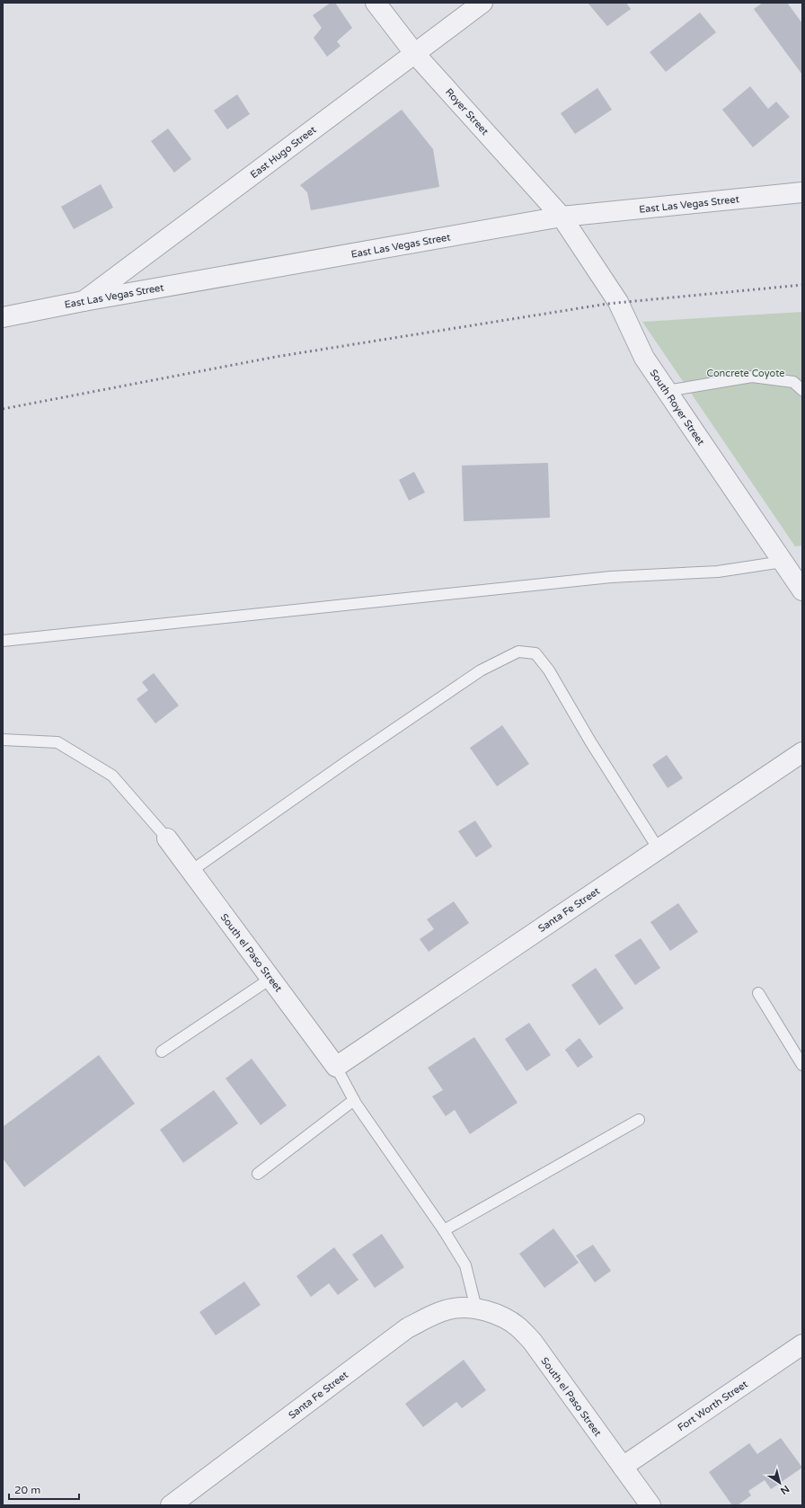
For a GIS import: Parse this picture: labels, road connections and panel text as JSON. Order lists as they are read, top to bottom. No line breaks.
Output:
{"streets":{"street":["Royer Street","East Hugo Street","East Las Vegas Street","South Royer Street","Santa Fe Street","South el Paso Street","Fort Worth Street"]},"crossings":[["Royer Street","East Hugo Street"],["Royer Street","East Las Vegas Street"],["Royer Street","South Royer Street"],["East Hugo Street","East Las Vegas Street"],["East Las Vegas Street","South Royer Street"],["Santa Fe Street","South el Paso Street"],["South el Paso Street","Fort Worth Street"]],"parks":["Concrete Coyote"],"scale_bar":"20 m","north":"bottom right"}
